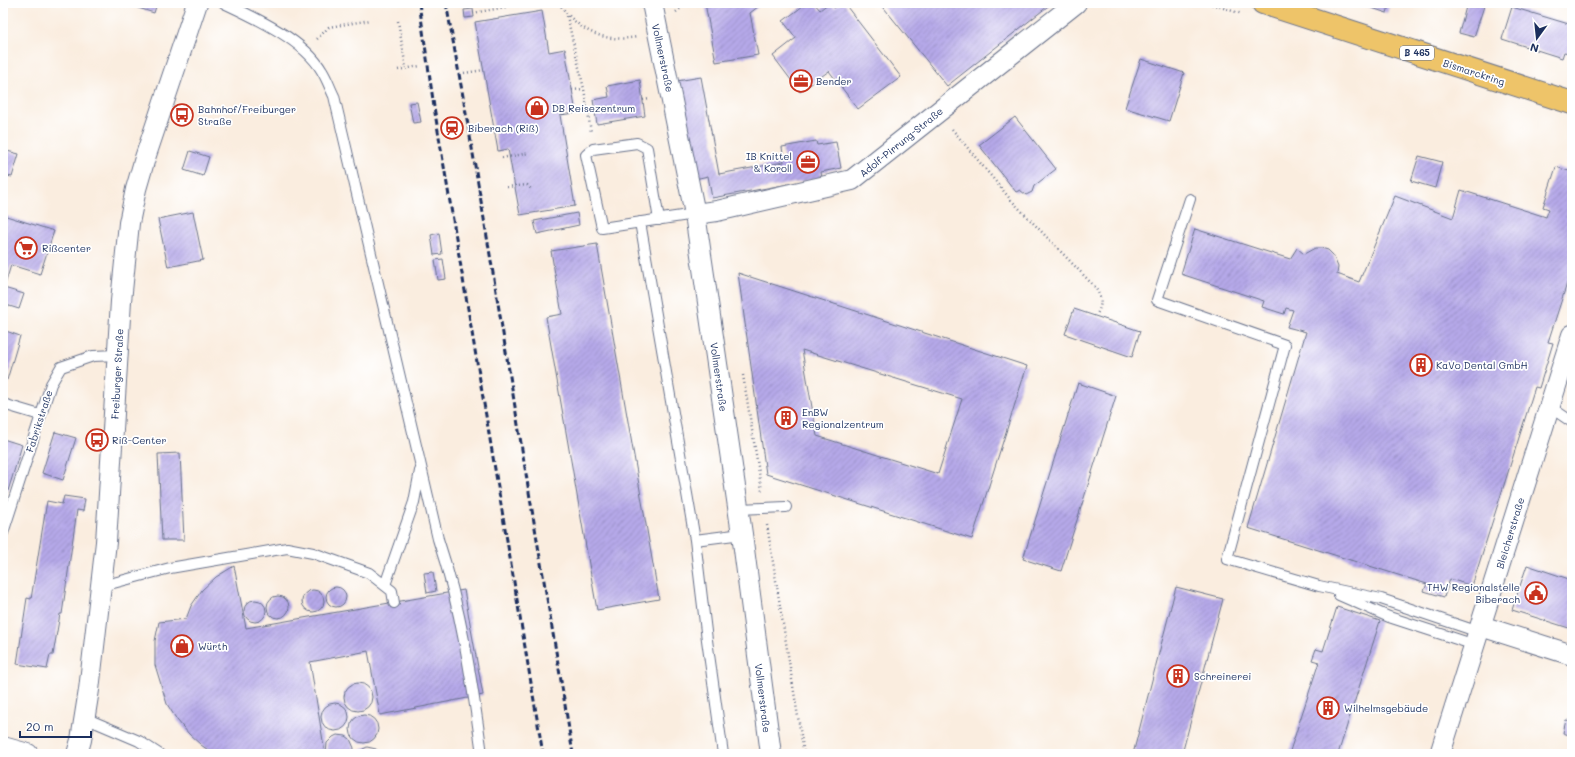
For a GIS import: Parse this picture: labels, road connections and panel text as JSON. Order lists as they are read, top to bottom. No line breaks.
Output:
{"streets":{"main road":["B 465","Bismarckring"],"street":["Vollmerstraße","Adolf-Pirrung-Straße","Freiburger Straße","Bleicherstraße"],"lane":["Fabrikstraße"]},"crossings":[["Vollmerstraße","Adolf-Pirrung-Straße"],["Freiburger Straße","Fabrikstraße"]],"places":{"office":["Bender","IB Knittel & Koroll"],"shop":["DB Reisezentrum","Würth"],"bus stop":["Bahnhof/Freiburger Straße","Riß-Center"],"station":["Biberach (Riß)"],"supermarket":["Rißcenter"],"building":["KaVo Dental GmbH","EnBW Regionalzentrum","Schreinerei","Wilhelmsgebäude"],"public building":["THW Regionalstelle Biberach"]},"scale_bar":"20 m","north":"bottom"}
